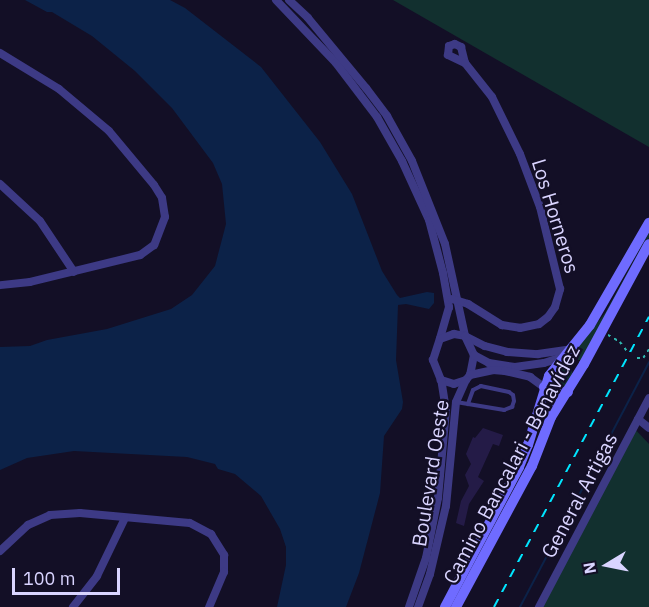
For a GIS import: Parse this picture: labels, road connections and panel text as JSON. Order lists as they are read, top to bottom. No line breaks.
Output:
{"streets":{"main road":["Camino Bancalari - Benavídez"],"street":["Los Horneros","Boulevard Oeste","General Artigas"]},"scale_bar":"100 m","north":"left"}
